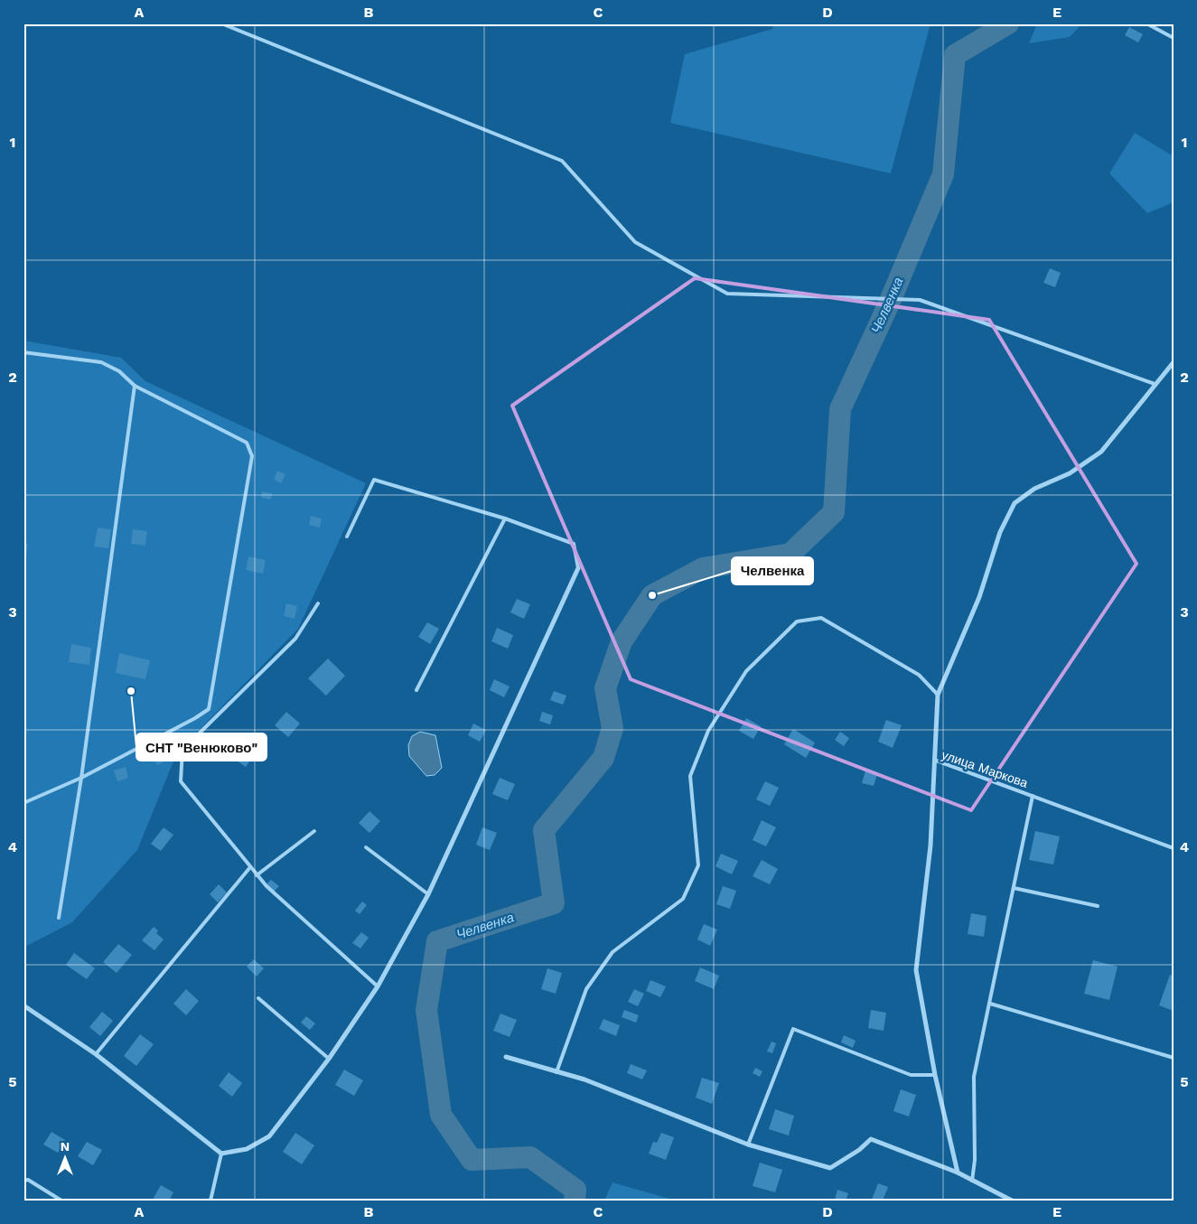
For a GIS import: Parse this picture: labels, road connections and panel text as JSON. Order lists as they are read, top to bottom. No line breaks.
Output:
{"streets":{"street":["улица Маркова"]},"water":["Челвенка"],"places":["Челвенка","СНТ \"Венюково\""],"north":"top","grid":{"columns":["A","B","C","D","E"],"rows":["1","2","3","4","5"]}}
